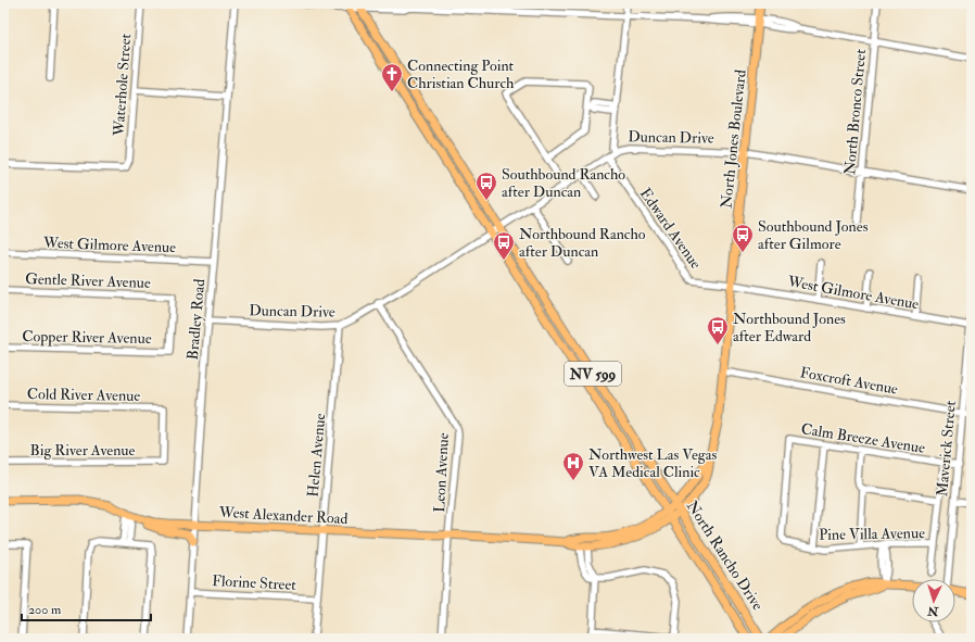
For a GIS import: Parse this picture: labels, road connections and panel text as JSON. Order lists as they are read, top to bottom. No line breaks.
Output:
{"streets":{"main road":["North Jones Boulevard","NV 599","West Alexander Road","North Rancho Drive"],"street":["Waterhole Street","North Bronco Street","Duncan Drive","Edward Avenue","West Gilmore Avenue","Gentle River Avenue","Bradley Road","Copper River Avenue","Foxcroft Avenue","Cold River Avenue","Calm Breeze Avenue","Maverick Street","Big River Avenue","Helen Avenue","Leon Avenue","Pine Villa Avenue","Florine Street"]},"crossings":[["North Bronco Street","Duncan Drive"],["Duncan Drive","North Jones Boulevard"],["Duncan Drive","Edward Avenue"],["Duncan Drive","Bradley Road"],["Duncan Drive","Helen Avenue"],["Duncan Drive","Leon Avenue"],["Duncan Drive","North Rancho Drive"],["North Jones Boulevard","Edward Avenue"],["North Jones Boulevard","West Gilmore Avenue"],["North Jones Boulevard","Foxcroft Avenue"],["North Jones Boulevard","West Alexander Road"],["North Jones Boulevard","North Rancho Drive"],["Edward Avenue","West Gilmore Avenue"],["West Gilmore Avenue","Bradley Road"],["West Gilmore Avenue","Maverick Street"],["Gentle River Avenue","Copper River Avenue"],["Bradley Road","West Alexander Road"],["Bradley Road","Florine Street"],["Foxcroft Avenue","Maverick Street"],["Cold River Avenue","Big River Avenue"],["Calm Breeze Avenue","Maverick Street"],["Calm Breeze Avenue","Pine Villa Avenue"],["Helen Avenue","West Alexander Road"],["Helen Avenue","Florine Street"],["Leon Avenue","West Alexander Road"],["West Alexander Road","North Rancho Drive"]],"places":{"church":["Connecting Point Christian Church"],"bus stop":["Southbound Rancho after Duncan","Southbound Jones after Gilmore","Northbound Rancho after Duncan","Northbound Jones after Edward"],"hospital":["Northwest Las Vegas VA Medical Clinic"]},"scale_bar":"200 m","north":"bottom"}
